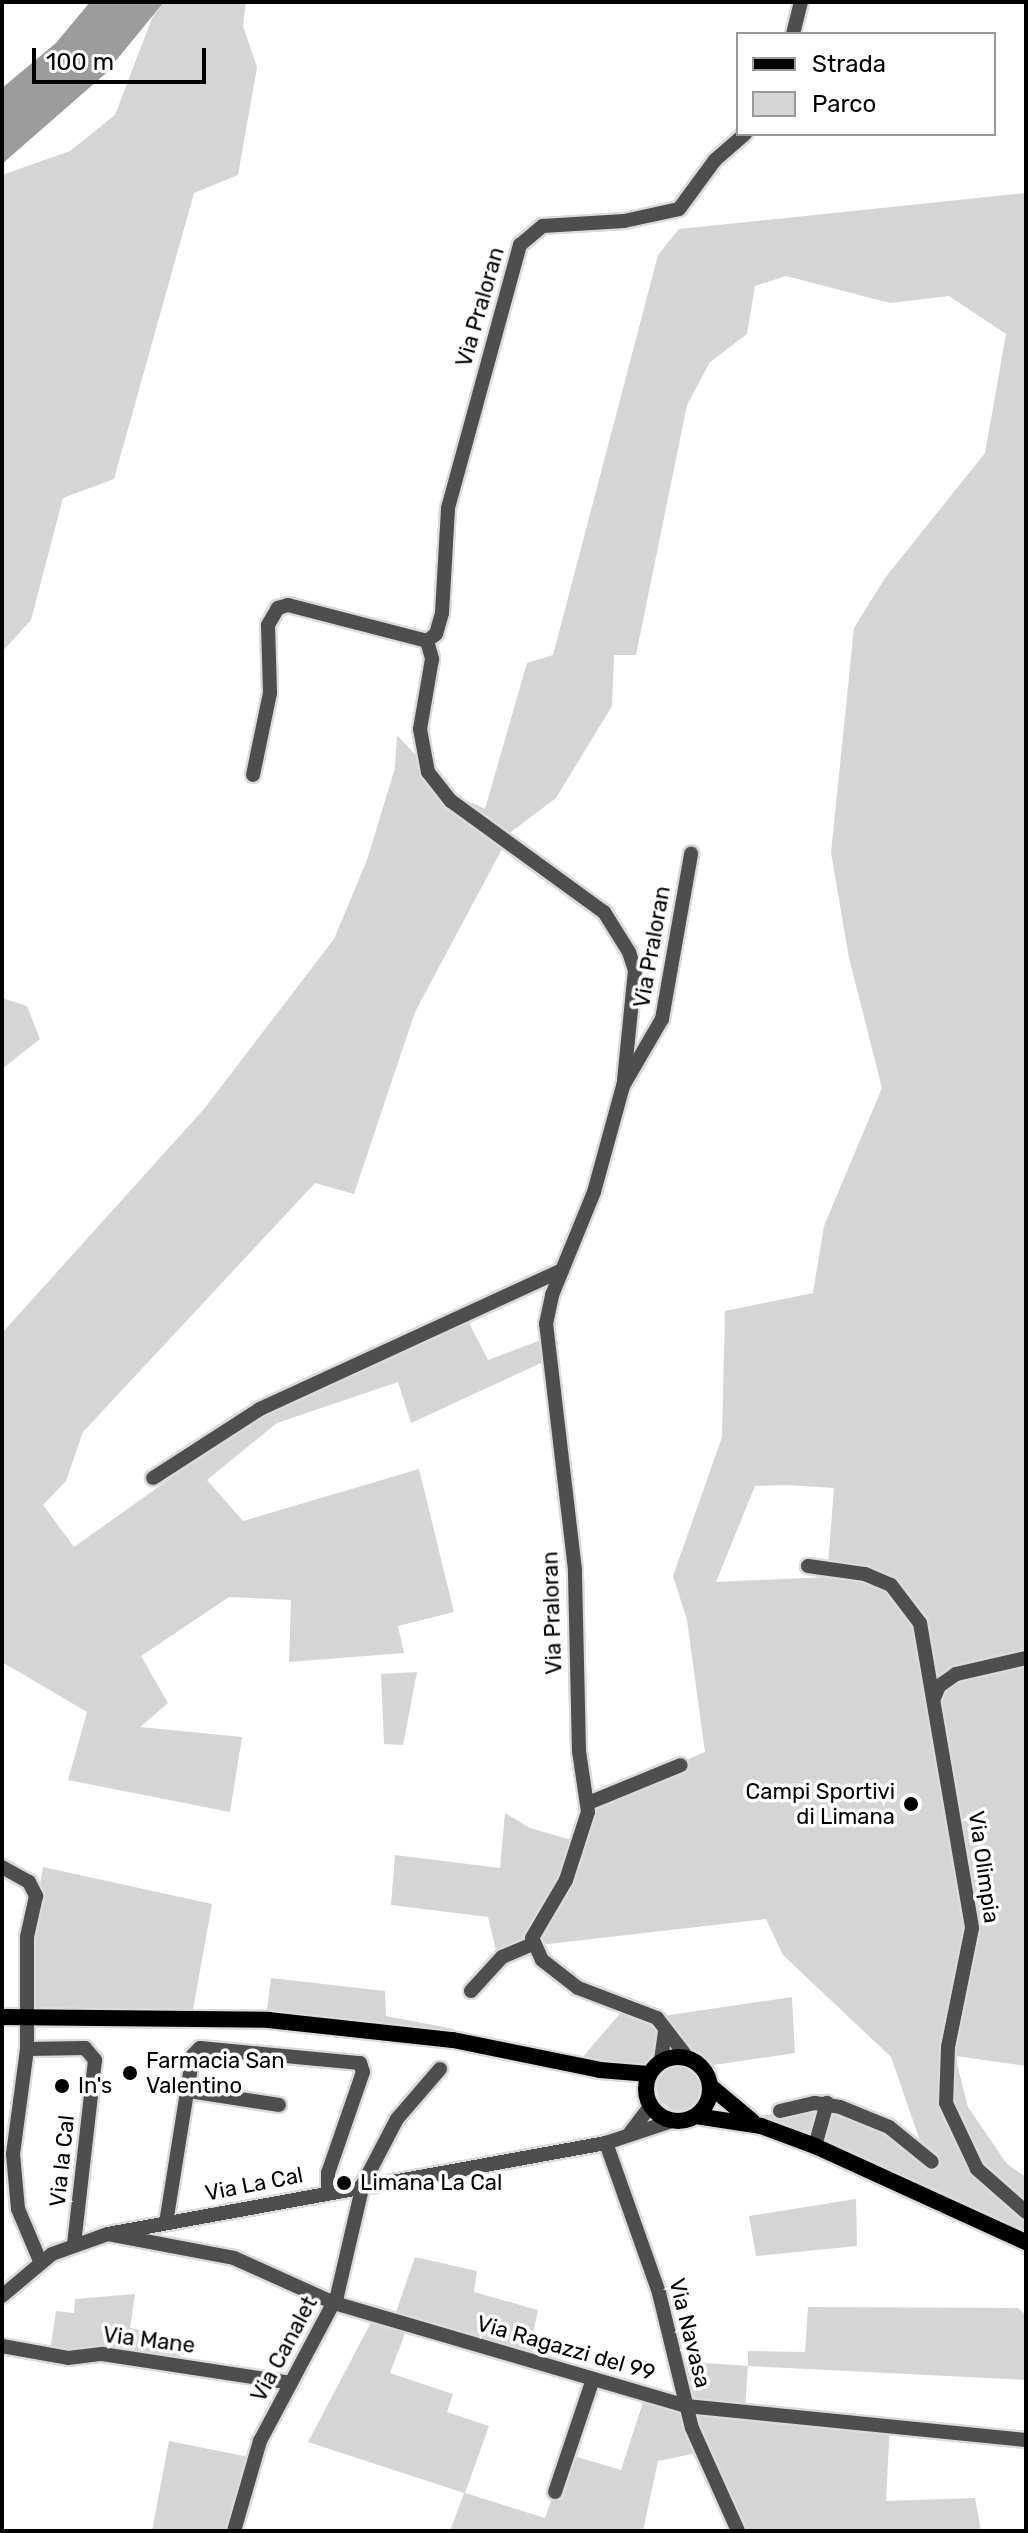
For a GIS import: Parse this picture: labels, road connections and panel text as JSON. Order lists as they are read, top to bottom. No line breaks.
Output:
{"streets":{"street":["Via Praloran","Via Olimpia","Via la Cal","Via La Cal","Via Navasa","Via Mane","Via Ragazzi del 99","Via Canalet"]},"crossings":[["Via la Cal","Via La Cal"],["Via La Cal","Via Navasa"],["Via La Cal","Via Ragazzi del 99"],["Via La Cal","Via Canalet"],["Via Navasa","Via Ragazzi del 99"],["Via Mane","Via Canalet"],["Via Ragazzi del 99","Via Canalet"]],"places":["Campi Sportivi di Limana","Farmacia San Valentino","In's","Limana La Cal"],"legend":["Strada","Parco"],"scale_bar":"100 m"}
